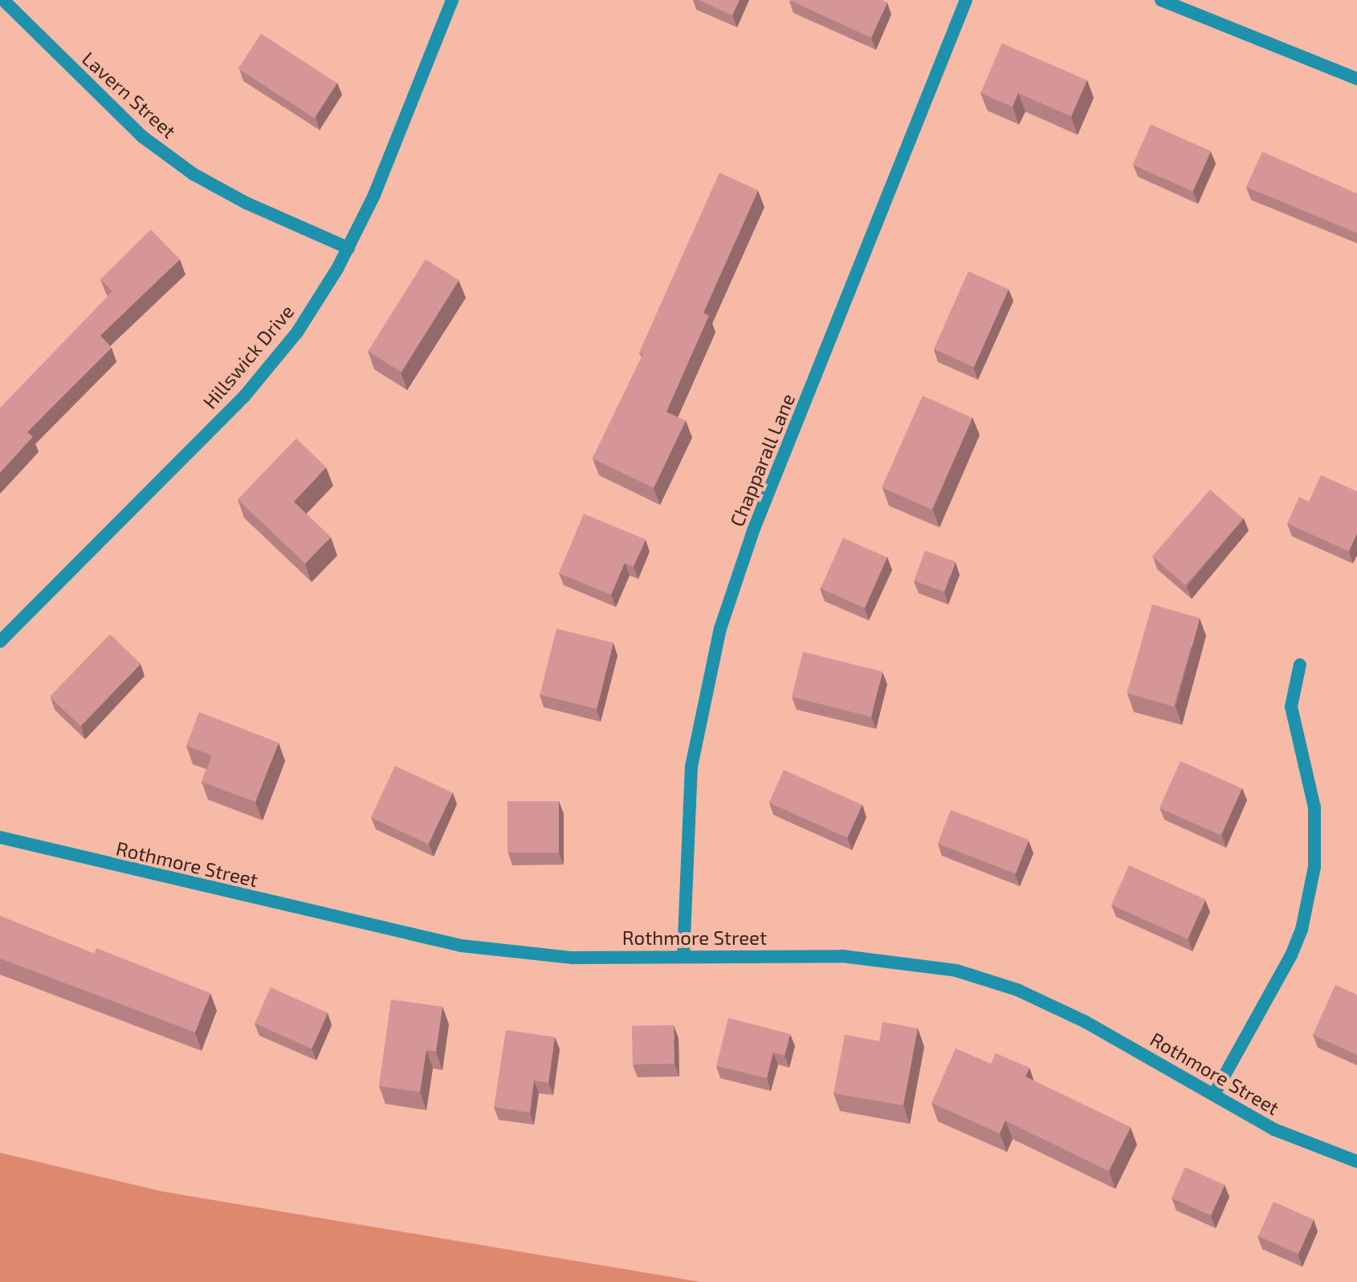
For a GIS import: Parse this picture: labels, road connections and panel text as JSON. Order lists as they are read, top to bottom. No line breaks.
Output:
{"streets":{"street":["Lavern Street","Hillswick Drive","Chapparall Lane","Rothmore Street"]},"crossings":[["Lavern Street","Hillswick Drive"],["Chapparall Lane","Rothmore Street"]]}
